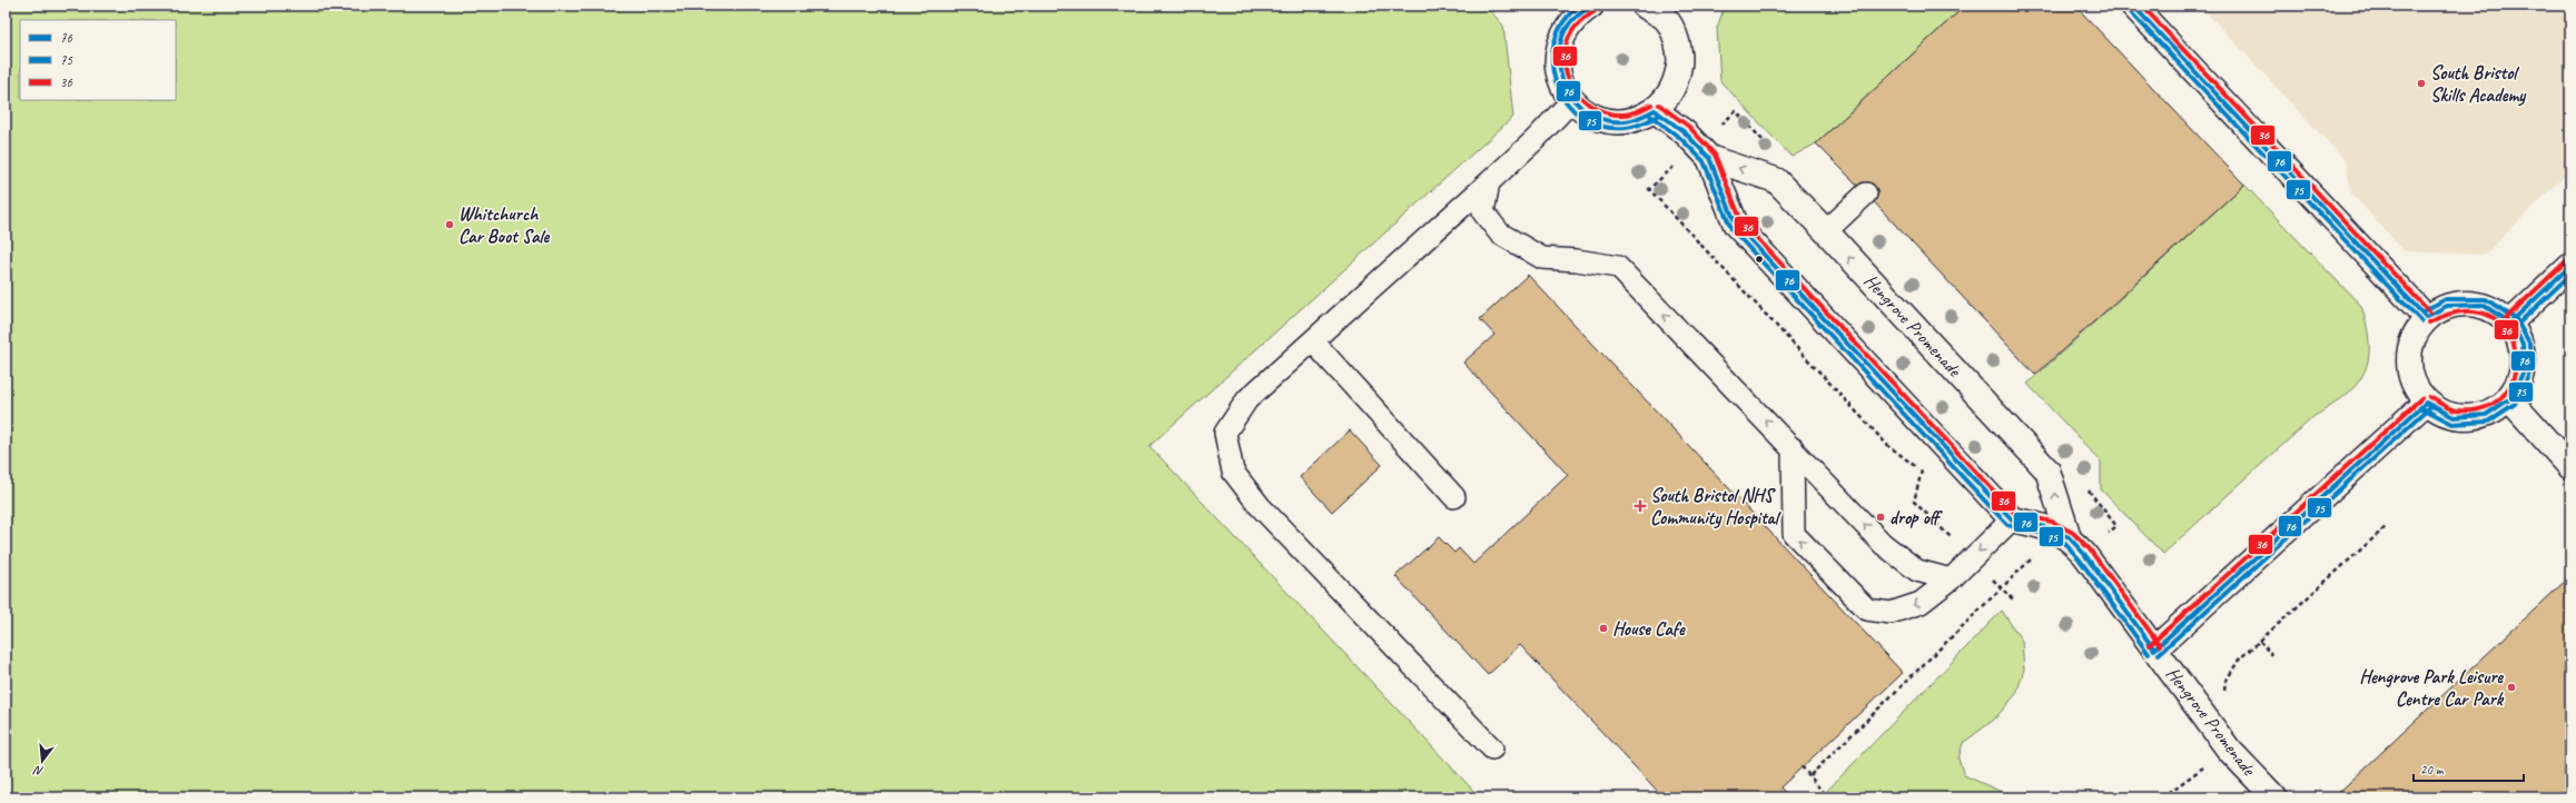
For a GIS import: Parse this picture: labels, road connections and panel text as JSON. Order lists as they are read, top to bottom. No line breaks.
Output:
{"streets":{"street":["Hengrove Promenade"]},"places":{"other":["South Bristol Skills Academy","Whitchurch Car Boot Sale","drop off","House Cafe","Hengrove Park Leisure Centre Car Park"],"health":["South Bristol NHS Community Hospital"]},"lines":["transit line 76","transit line 75","transit line 36"],"legend":["76","75","36"],"scale_bar":"20 m","north":"bottom"}
